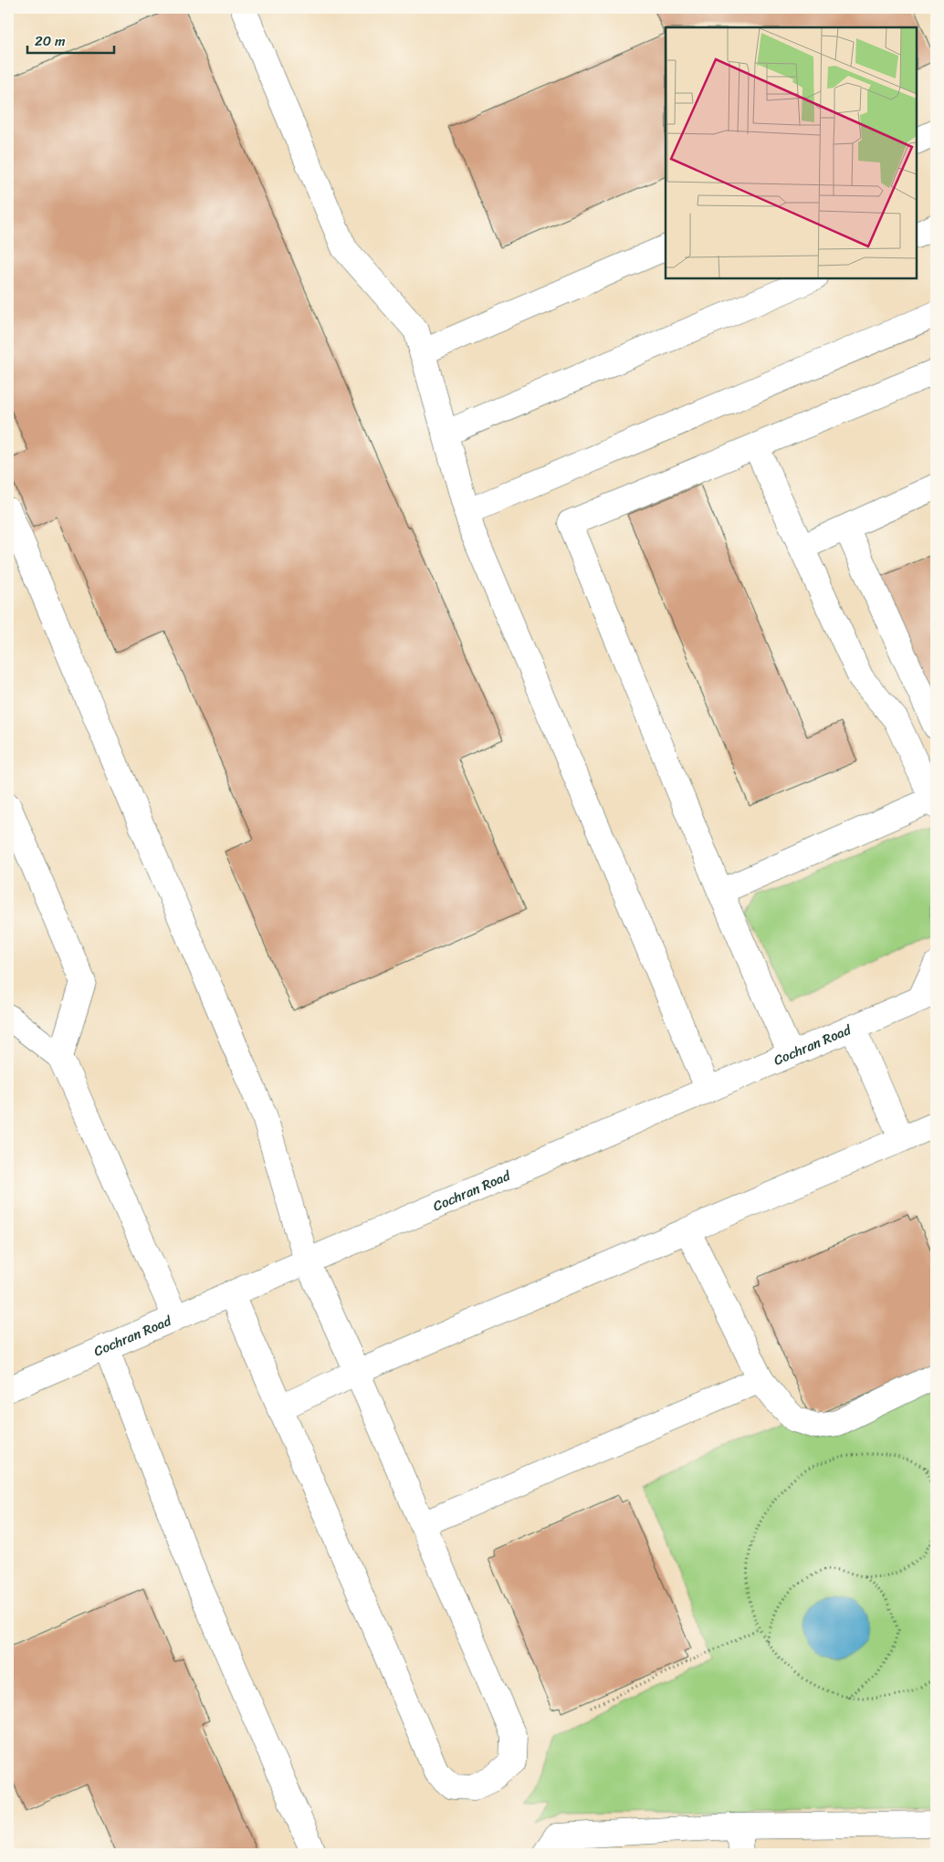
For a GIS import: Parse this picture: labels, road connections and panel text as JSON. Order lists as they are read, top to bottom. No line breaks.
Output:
{"streets":{"street":["Cochran Road"]},"scale_bar":"20 m"}
